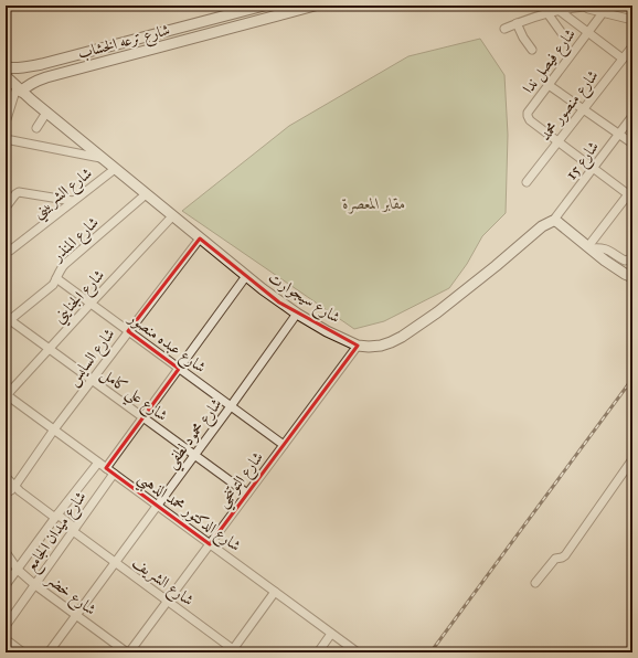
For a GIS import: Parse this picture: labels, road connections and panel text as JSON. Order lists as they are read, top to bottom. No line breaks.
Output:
{"streets":{"street":["شارع ترعه الخشاب","شارع فيصل ندا","شارع منصور محمد","شارع 15","شارع الشربيني","شارع المنذر","شارع الجنايني","شارع سيجوارت","شارع عبده منصور","شارع السايس","شارع علي كامل","شارع محمود لطفي","شارع التوتنجي","شارع الدكتور محمد الذهبي","شارع ميدان الجامع","شارع الشريف","شارع خضر"]},"crossings":[["شارع ترعه الخشاب","شارع سيجوارت"],["شارع فيصل ندا","شارع منصور محمد"],["شارع 15","شارع سيجوارت"],["شارع الشربيني","شارع سيجوارت"],["شارع المنذر","شارع سيجوارت"],["شارع المنذر","شارع عبده منصور"],["شارع المنذر","شارع علي كامل"],["شارع الجنايني","شارع سيجوارت"],["شارع الجنايني","شارع عبده منصور"],["شارع الجنايني","شارع علي كامل"],["شارع الجنايني","شارع الدكتور محمد الذهبي"],["شارع سيجوارت","شارع السايس"],["شارع سيجوارت","شارع محمود لطفي"],["شارع سيجوارت","شارع التوتنجي"],["شارع عبده منصور","شارع السايس"],["شارع عبده منصور","شارع محمود لطفي"],["شارع عبده منصور","شارع التوتنجي"],["شارع السايس","شارع علي كامل"],["شارع السايس","شارع الدكتور محمد الذهبي"],["شارع علي كامل","شارع محمود لطفي"],["شارع علي كامل","شارع التوتنجي"],["شارع محمود لطفي","شارع الدكتور محمد الذهبي"],["شارع محمود لطفي","شارع الشريف"],["شارع محمود لطفي","شارع خضر"],["شارع التوتنجي","شارع الدكتور محمد الذهبي"],["شارع التوتنجي","شارع الشريف"],["شارع التوتنجي","شارع خضر"],["شارع الدكتور محمد الذهبي","شارع ميدان الجامع"],["شارع ميدان الجامع","شارع الشريف"],["شارع ميدان الجامع","شارع خضر"]],"parks":["مقابر المعصرة"]}
